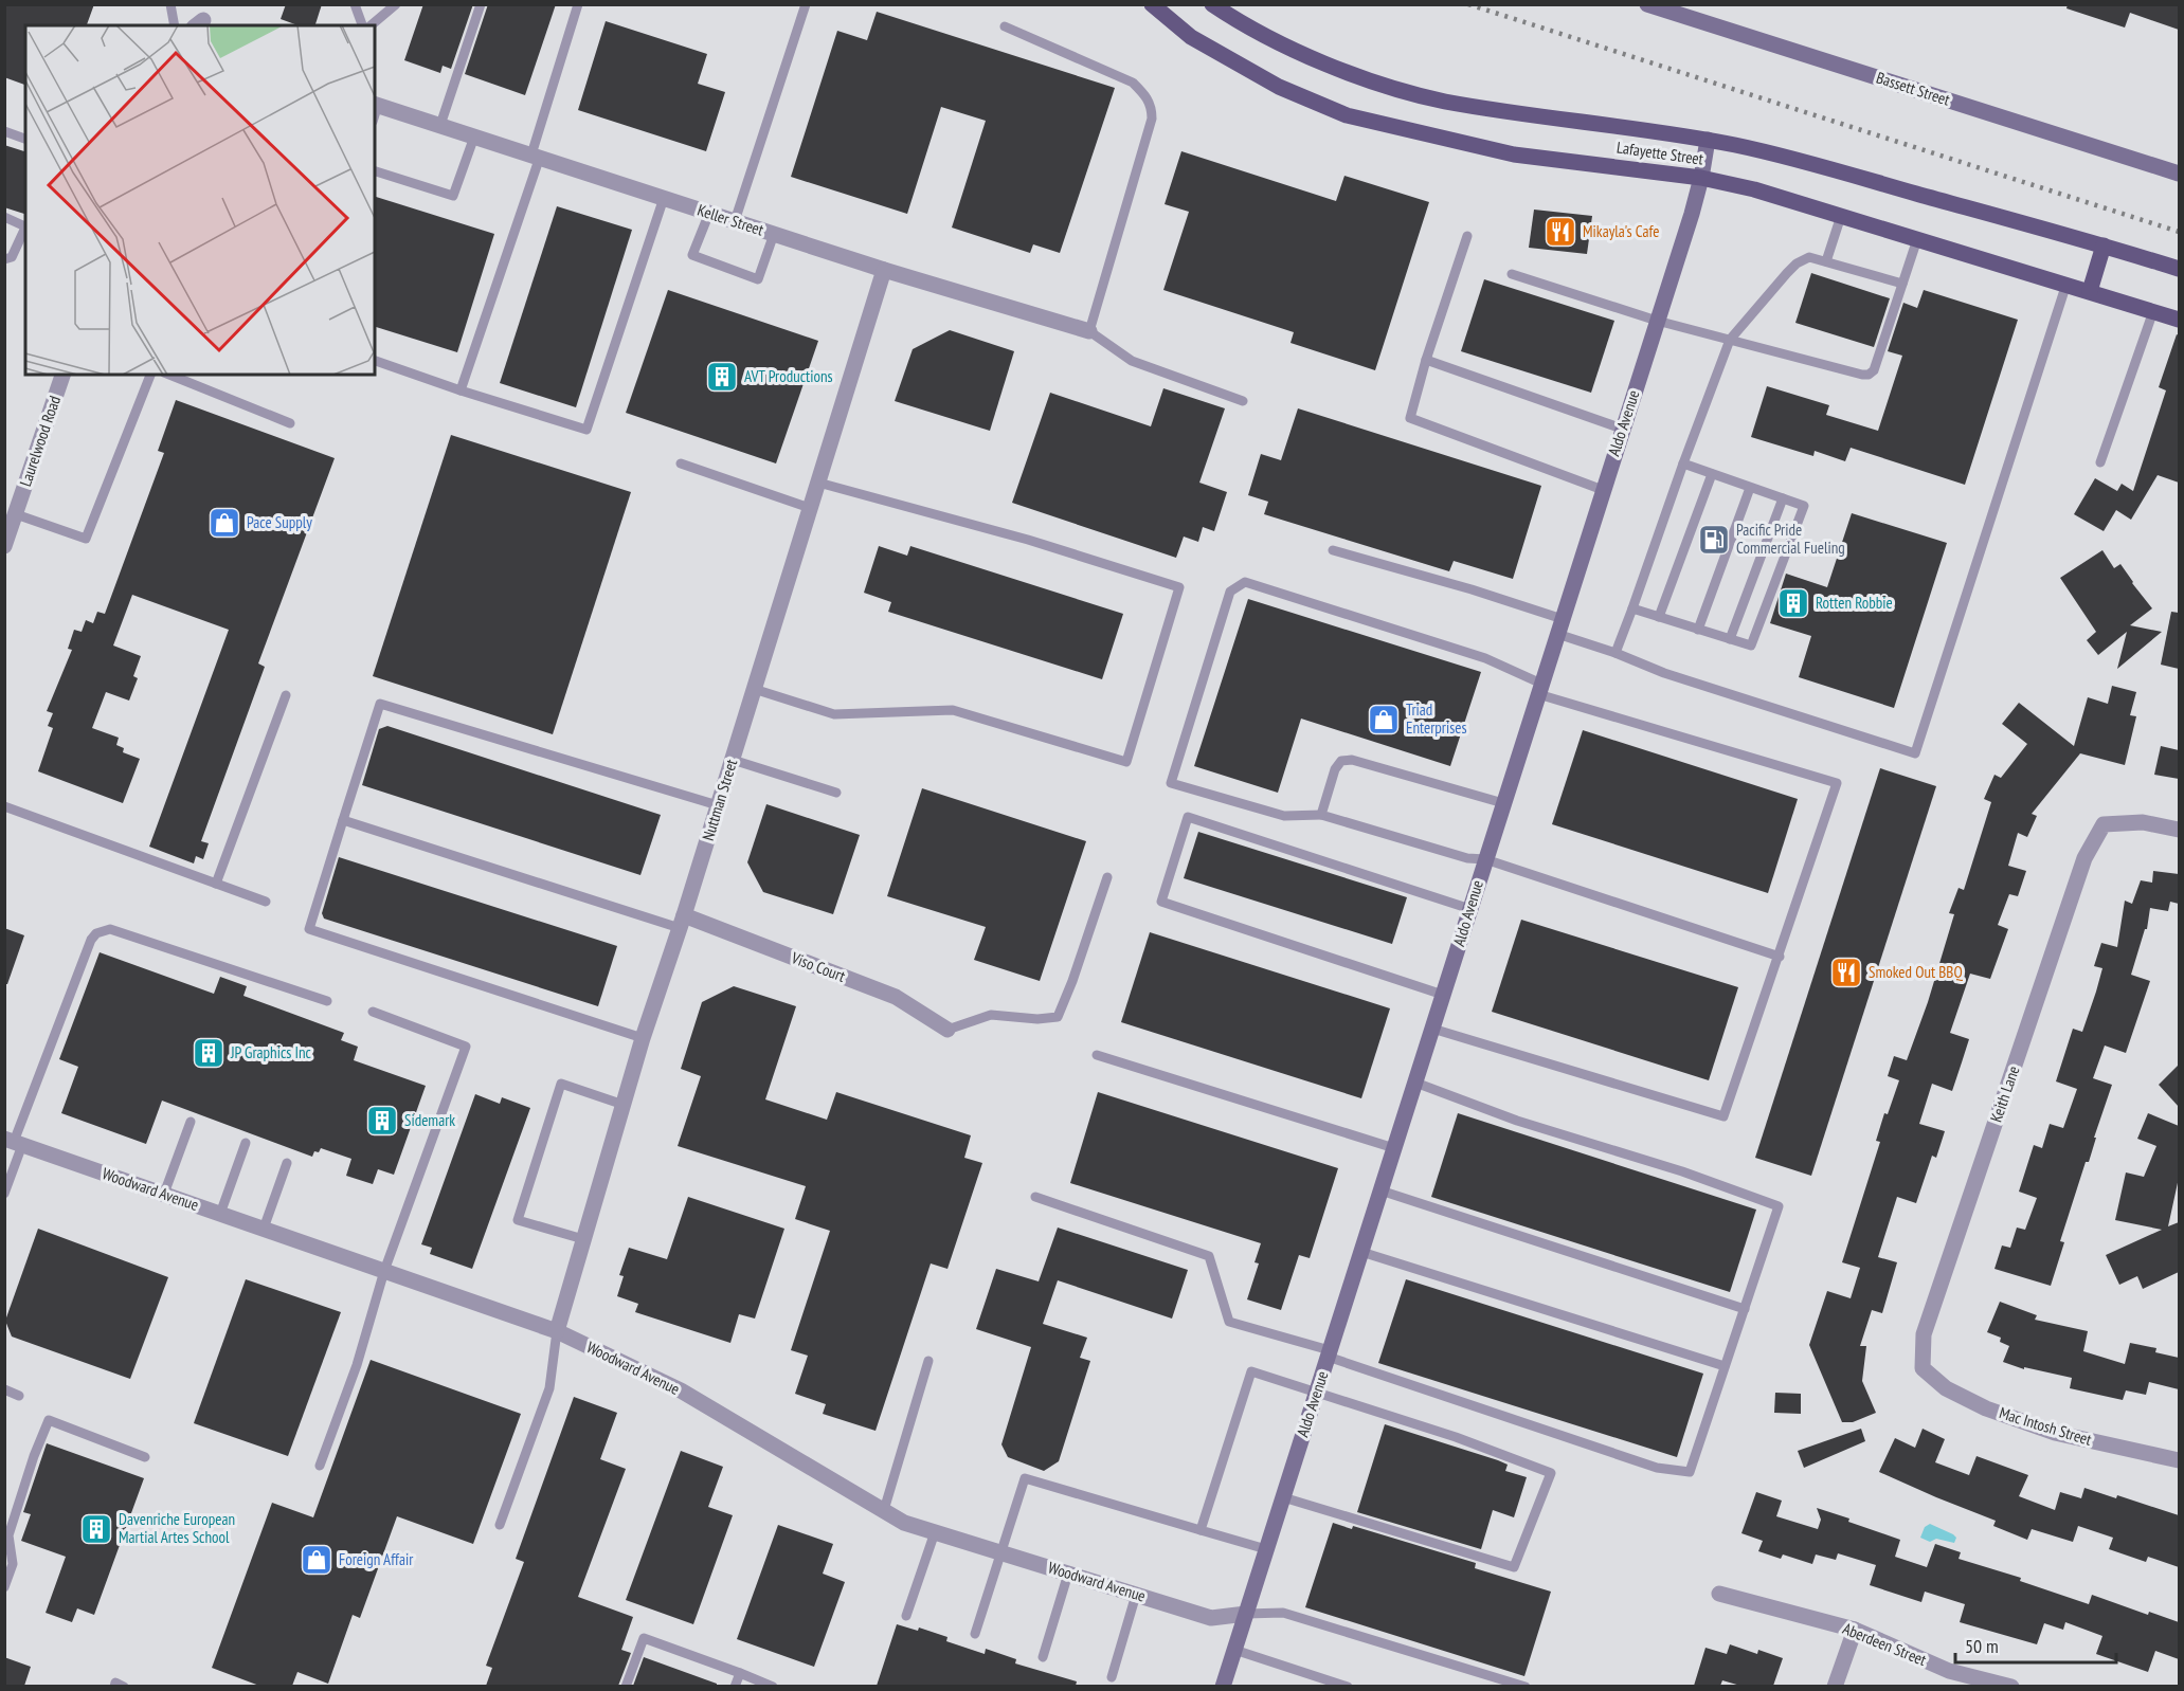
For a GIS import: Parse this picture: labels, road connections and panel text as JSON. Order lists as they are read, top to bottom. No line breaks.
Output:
{"streets":{"main road":["Lafayette Street"],"street":["Bassett Street","Keller Street","Aldo Avenue","Laurelwood Road","Nuttman Street","Viso Court","Keith Lane","Woodward Avenue","Mac Intosh Street","Aberdeen Street"]},"crossings":[["Lafayette Street","Aldo Avenue"],["Keller Street","Nuttman Street"],["Aldo Avenue","Woodward Avenue"],["Nuttman Street","Viso Court"],["Nuttman Street","Woodward Avenue"],["Keith Lane","Mac Intosh Street"]],"places":{"restaurant":["Mikayla's Cafe","Smoked Out BBQ"],"building":["AVT Productions","Rotten Robbie","JP Graphics Inc","Sidemark","Davenriche European Martial Artes School"],"shop":["Pace Supply","Triad Enterprises","Foreign Affair"],"fuel station":["Pacific Pride Commercial Fueling"]},"scale_bar":"50 m"}
